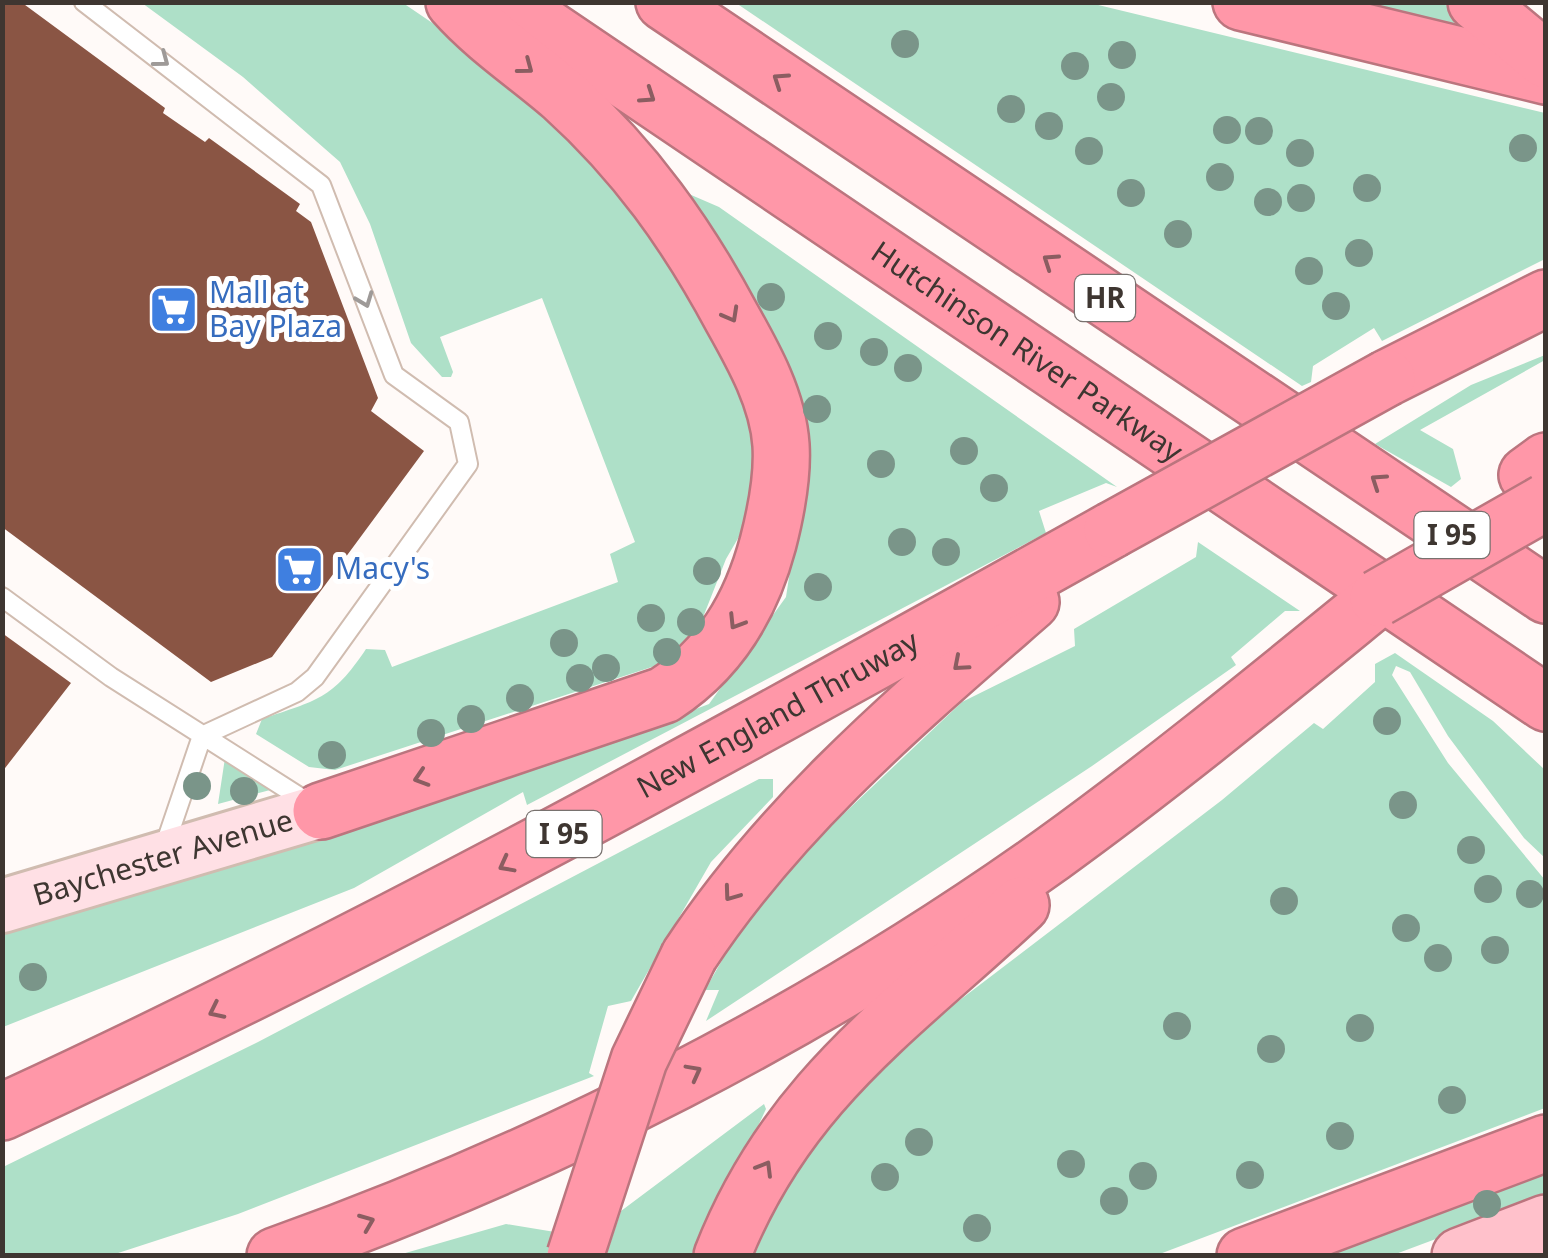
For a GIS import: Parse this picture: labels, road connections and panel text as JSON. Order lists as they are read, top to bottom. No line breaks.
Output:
{"streets":{"highway":["HR","Hutchinson River Parkway","I 95","New England Thruway"],"main road":["Baychester Avenue"]},"places":{"supermarket":["Mall at Bay Plaza","Macy's"]}}
